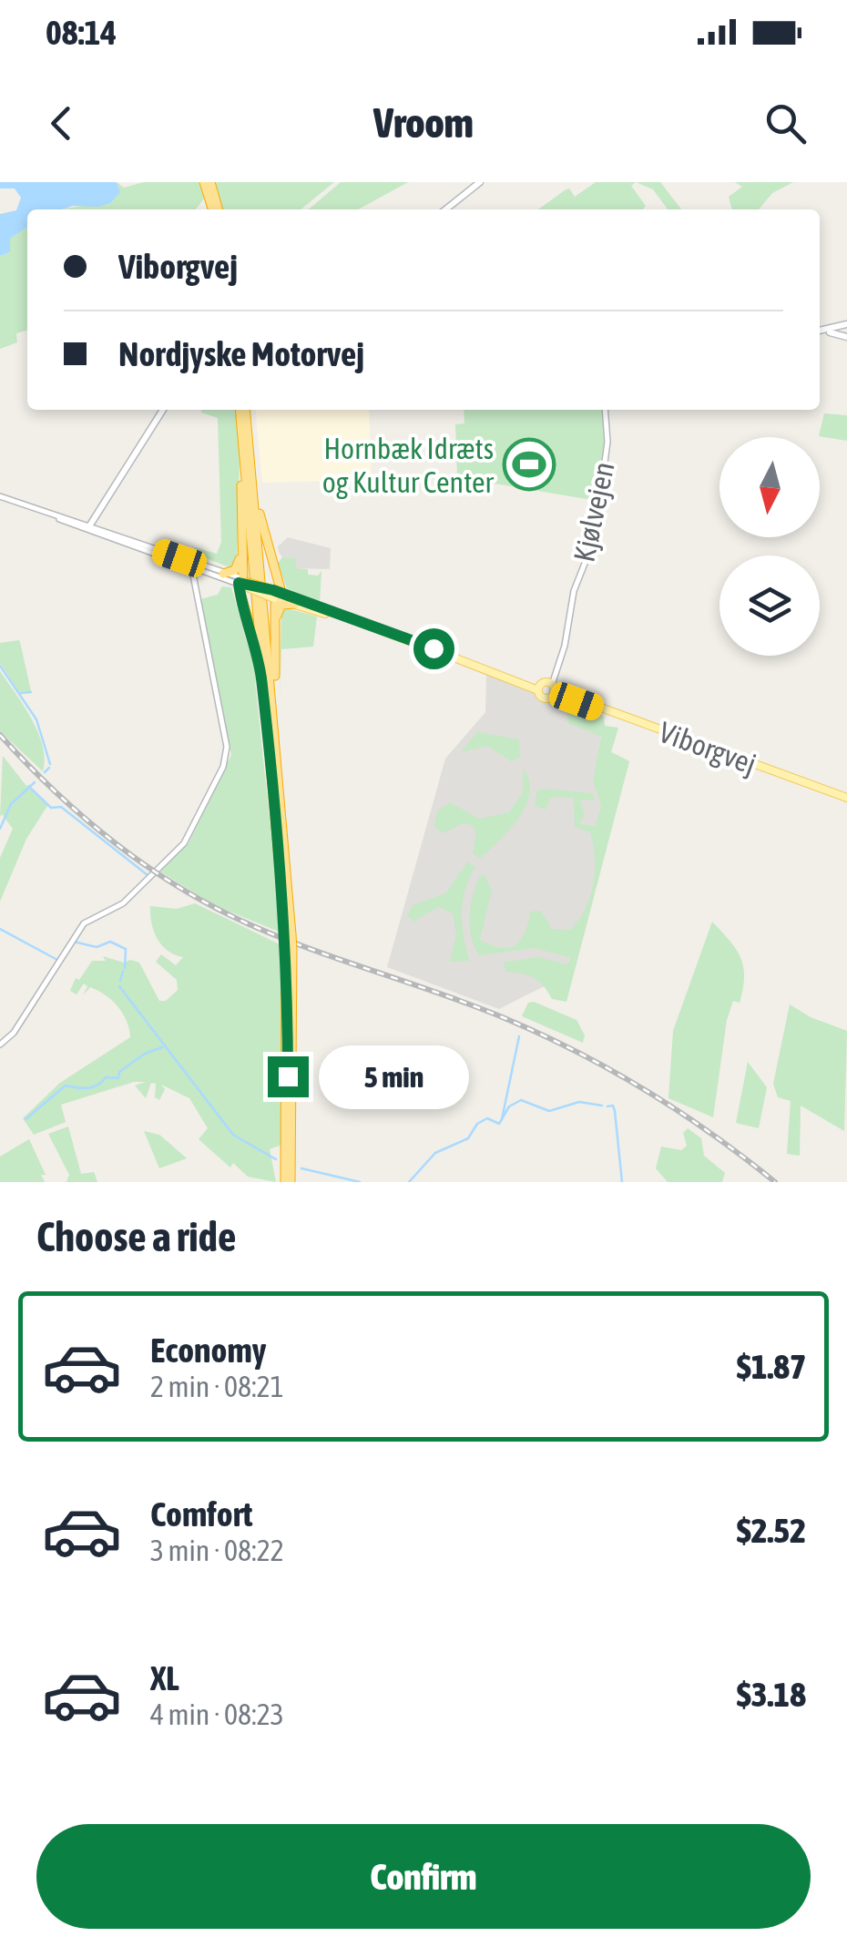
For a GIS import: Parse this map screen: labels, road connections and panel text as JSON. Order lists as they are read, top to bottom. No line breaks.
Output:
{"streets":{"main road":["Viborgvej"],"street":["Kjølvejen"]},"crossings":[["Kjølvejen","Viborgvej"]],"places":{"sports":["Hornbæk Idræts og Kultur Center"]},"north":"bottom","page":{"status":"08:14","header":"Vroom","banner":["Viborgvej","Nordjyske Motorvej"],"bubble":"5 min","heading":"Choose a ride","list":[{"name":"Economy","note":"2 min · 08:21","value":"$1.87"},{"name":"Comfort","note":"3 min · 08:22","value":"$2.52"},{"name":"XL","note":"4 min · 08:23","value":"$3.18"}],"buttons":"Confirm"}}
